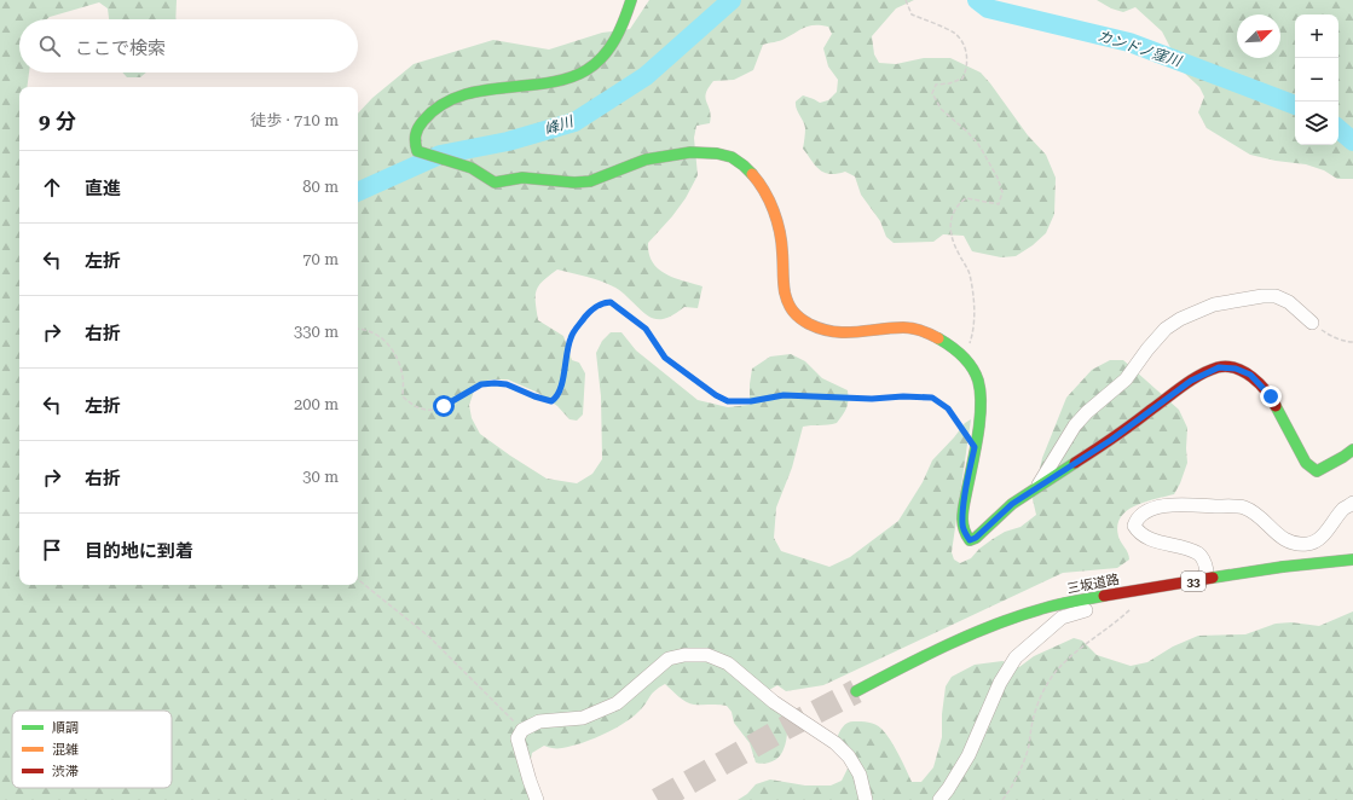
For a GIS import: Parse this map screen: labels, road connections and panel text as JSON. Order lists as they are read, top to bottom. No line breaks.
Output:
{"streets":{"main road":["33","三坂道路"]},"water":["カンドノ窪川","峰川"],"legend":["順調","混雑","渋滞"],"north":"top right","page":{"map_buttons":["+","−"],"search":"ここで検索","heading":["9 分","徒歩 · 710 m"],"list":[["直進","80 m"],["左折","70 m"],["右折","330 m"],["左折","200 m"],["右折","30 m"],"目的地に到着"]}}
